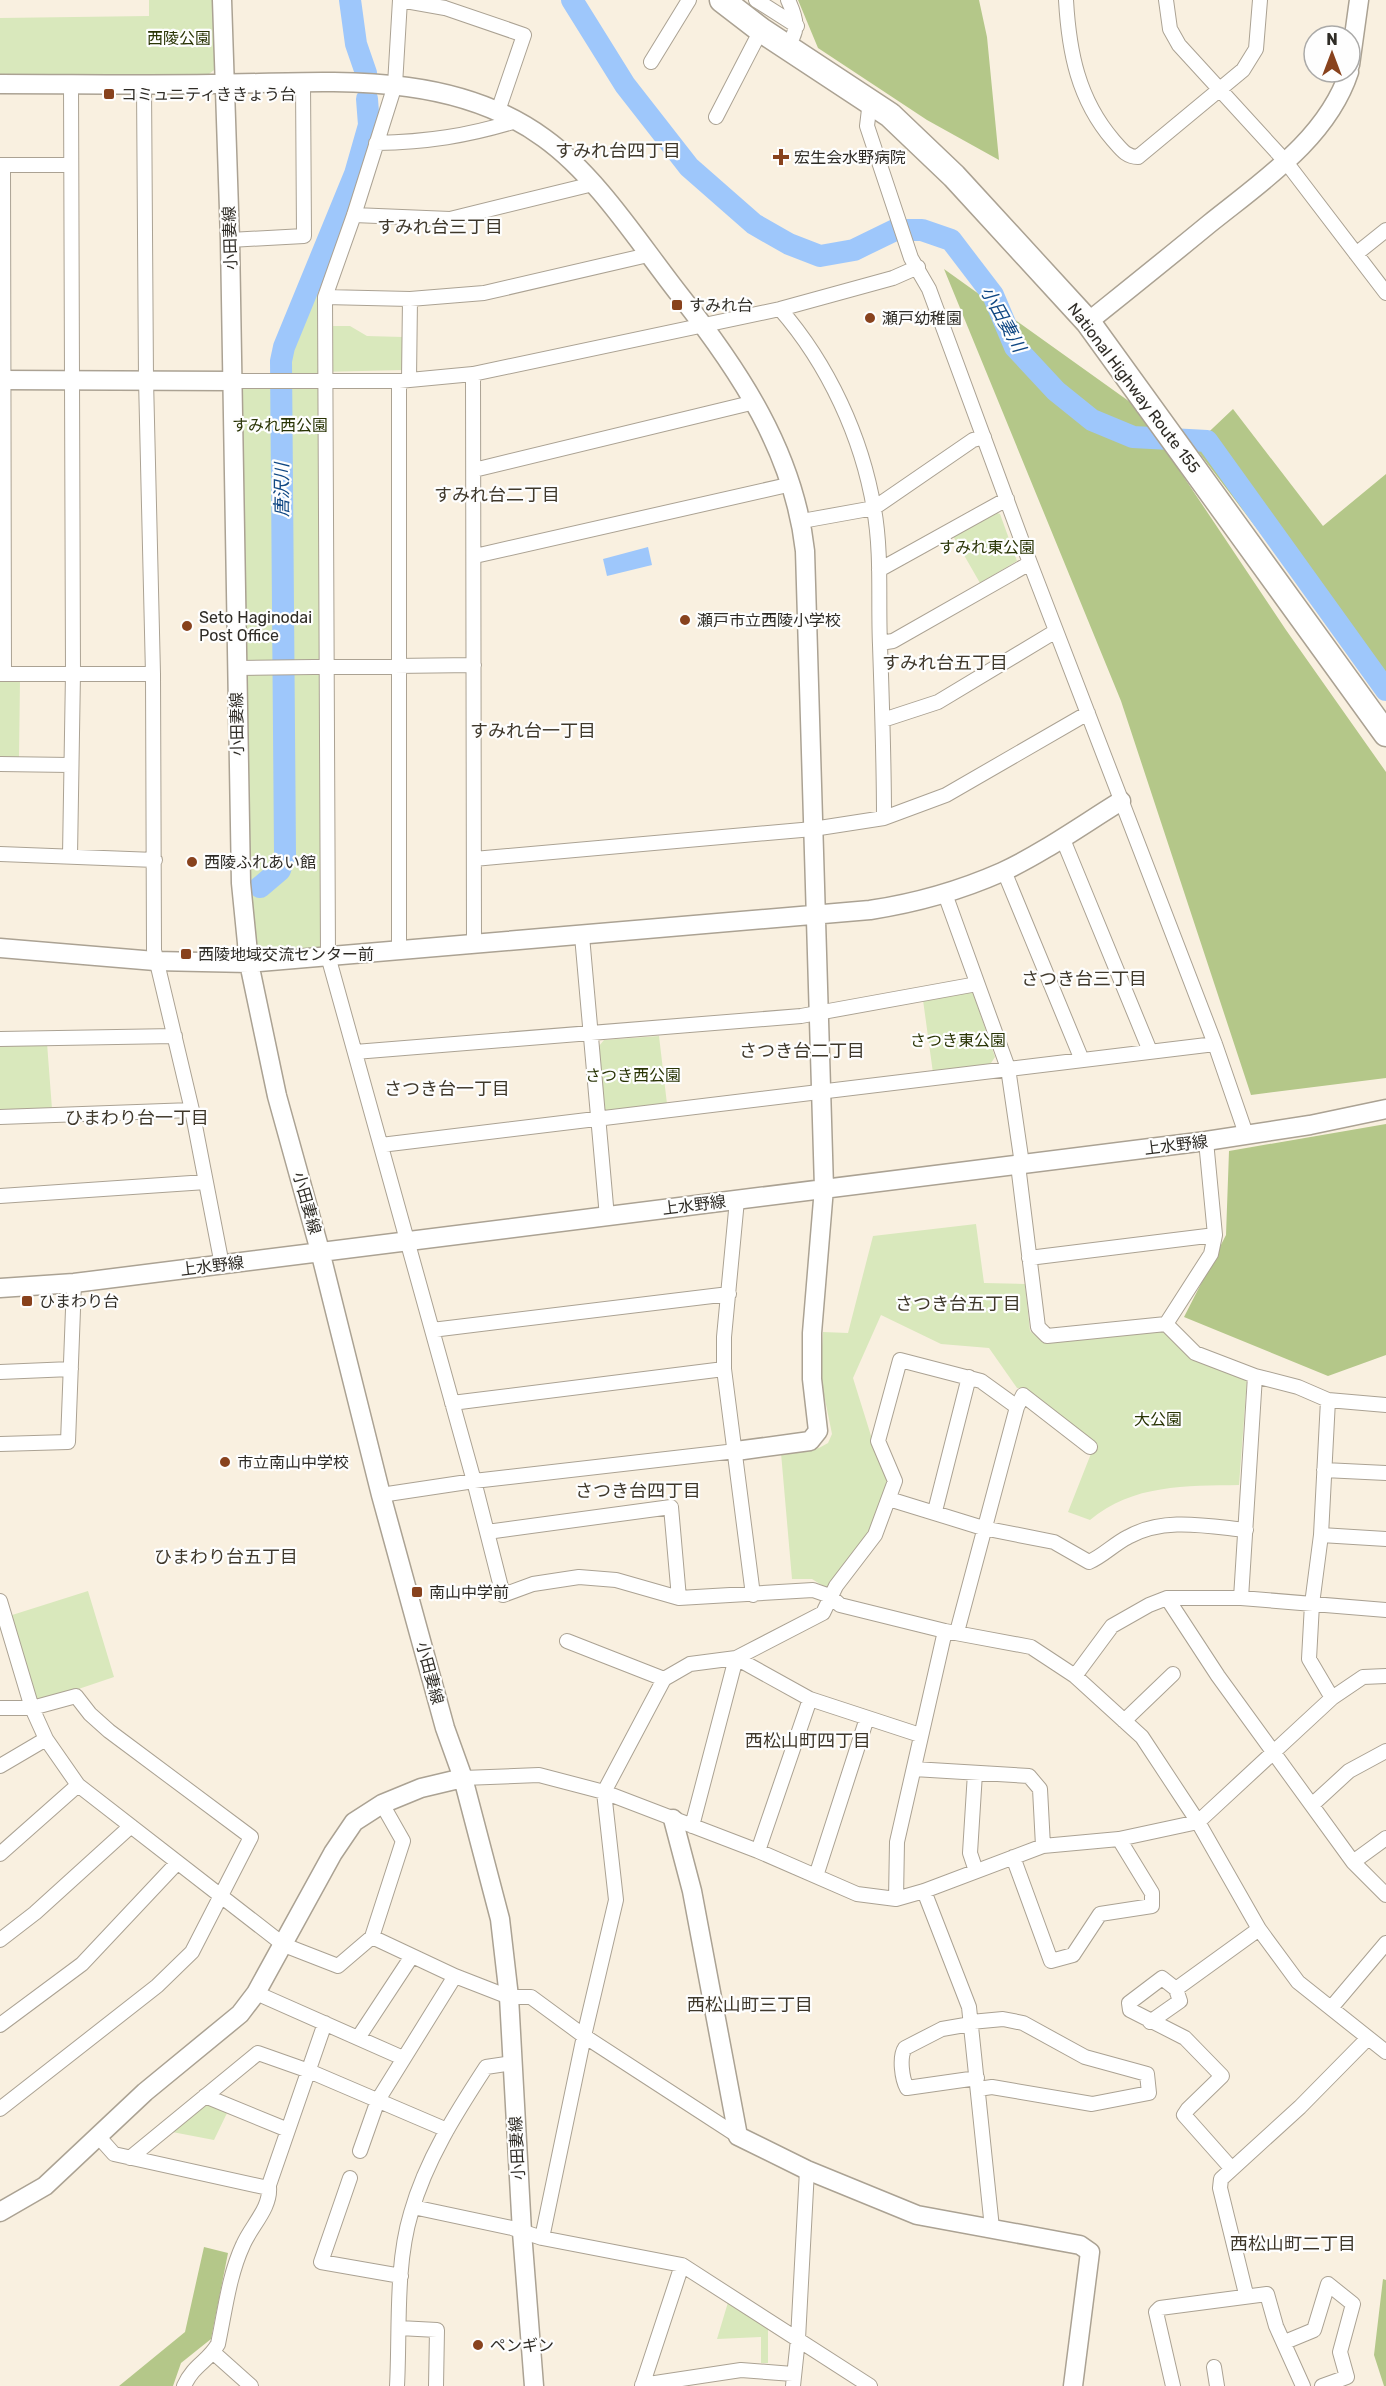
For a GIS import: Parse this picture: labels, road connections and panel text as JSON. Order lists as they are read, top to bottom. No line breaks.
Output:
{"streets":{"highway":["National Highway Route 155"],"street":["小田妻線","上水野線"]},"crossings":[["小田妻線","上水野線"]],"districts":["すみれ台四丁目","すみれ台三丁目","すみれ台二丁目","すみれ台五丁目","すみれ台一丁目","さつき台三丁目","さつき台二丁目","さつき台一丁目","ひまわり台一丁目","さつき台五丁目","さつき台四丁目","ひまわり台五丁目","西松山町四丁目","西松山町三丁目","西松山町二丁目"],"water":["小田妻川","唐沢川"],"parks":["西陵公園","すみれ西公園","すみれ東公園","さつき東公園","さつき西公園","大公園"],"places":{"transit":["コミュニティききょう台","すみれ台","西陵地域交流センター前","ひまわり台","南山中学前"],"health":["宏生会水野病院"],"other":["瀬戸幼稚園","瀬戸市立西陵小学校","Seto Haginodai Post Office","西陵ふれあい館","市立南山中学校","ペンギン"]},"north":"top"}
